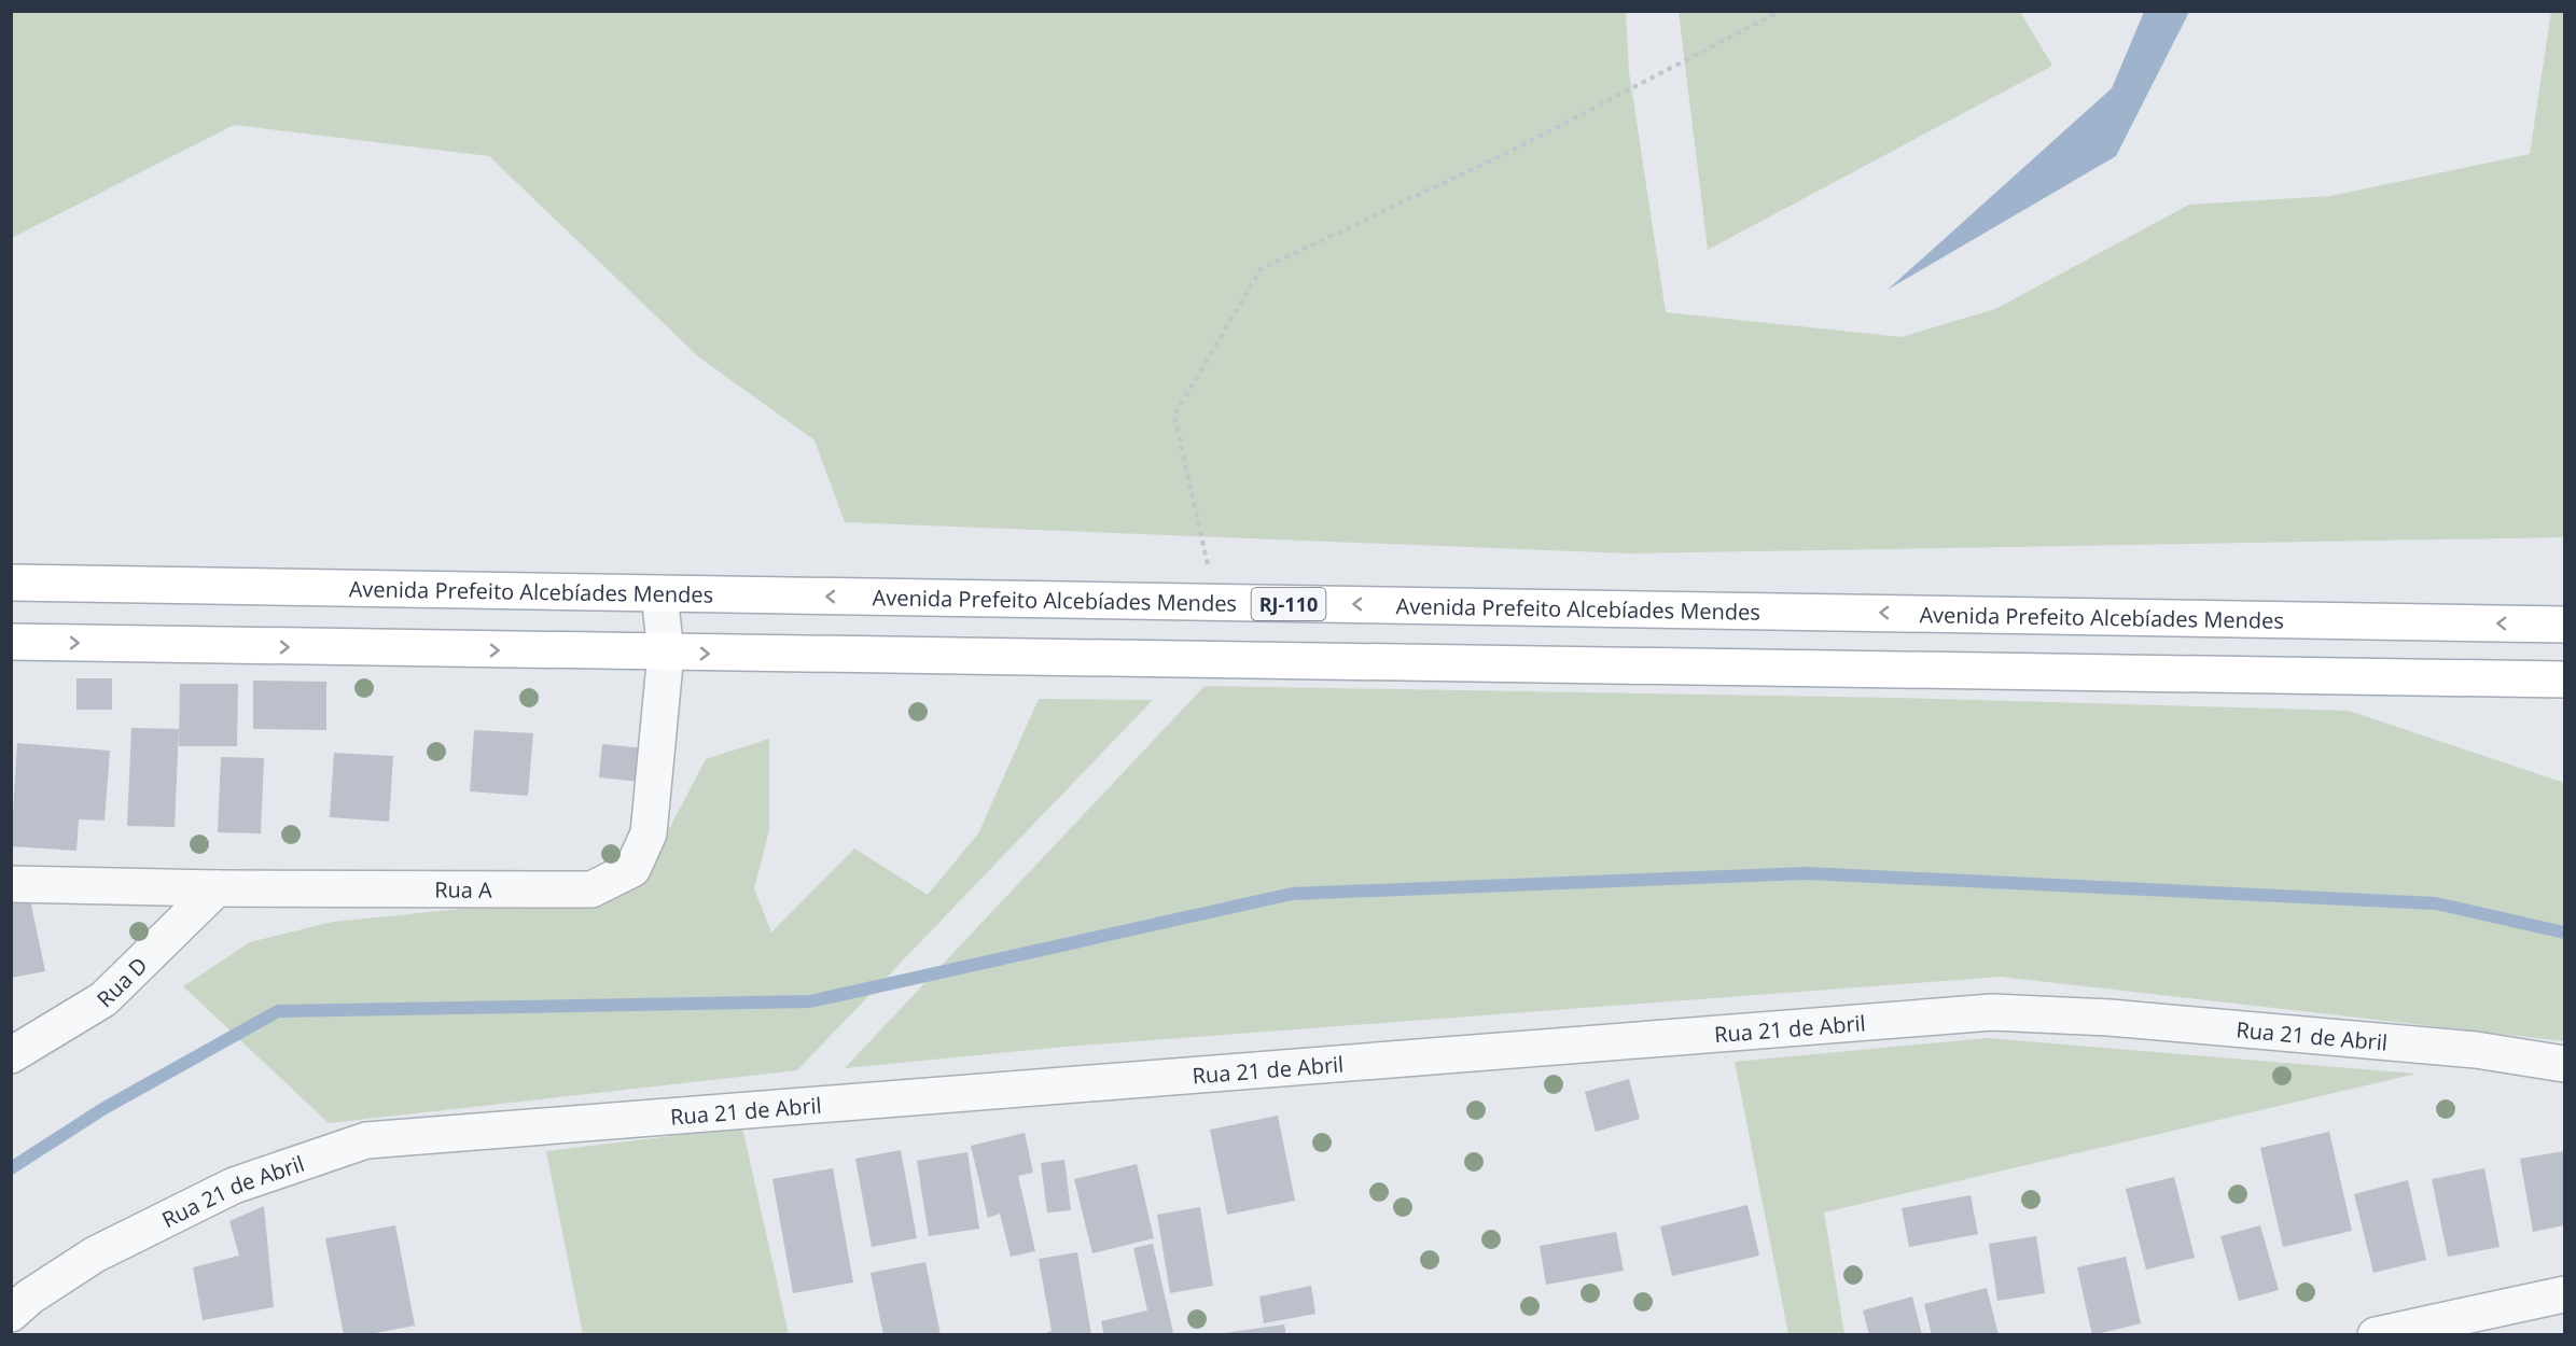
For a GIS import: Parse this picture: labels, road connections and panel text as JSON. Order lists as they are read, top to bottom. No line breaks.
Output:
{"streets":{"main road":["Avenida Prefeito Alcebíades Mendes","RJ-110"],"street":["Rua A","Rua D","Rua 21 de Abril"]},"crossings":[["Avenida Prefeito Alcebíades Mendes","Rua A"],["Rua A","Rua D"]]}
